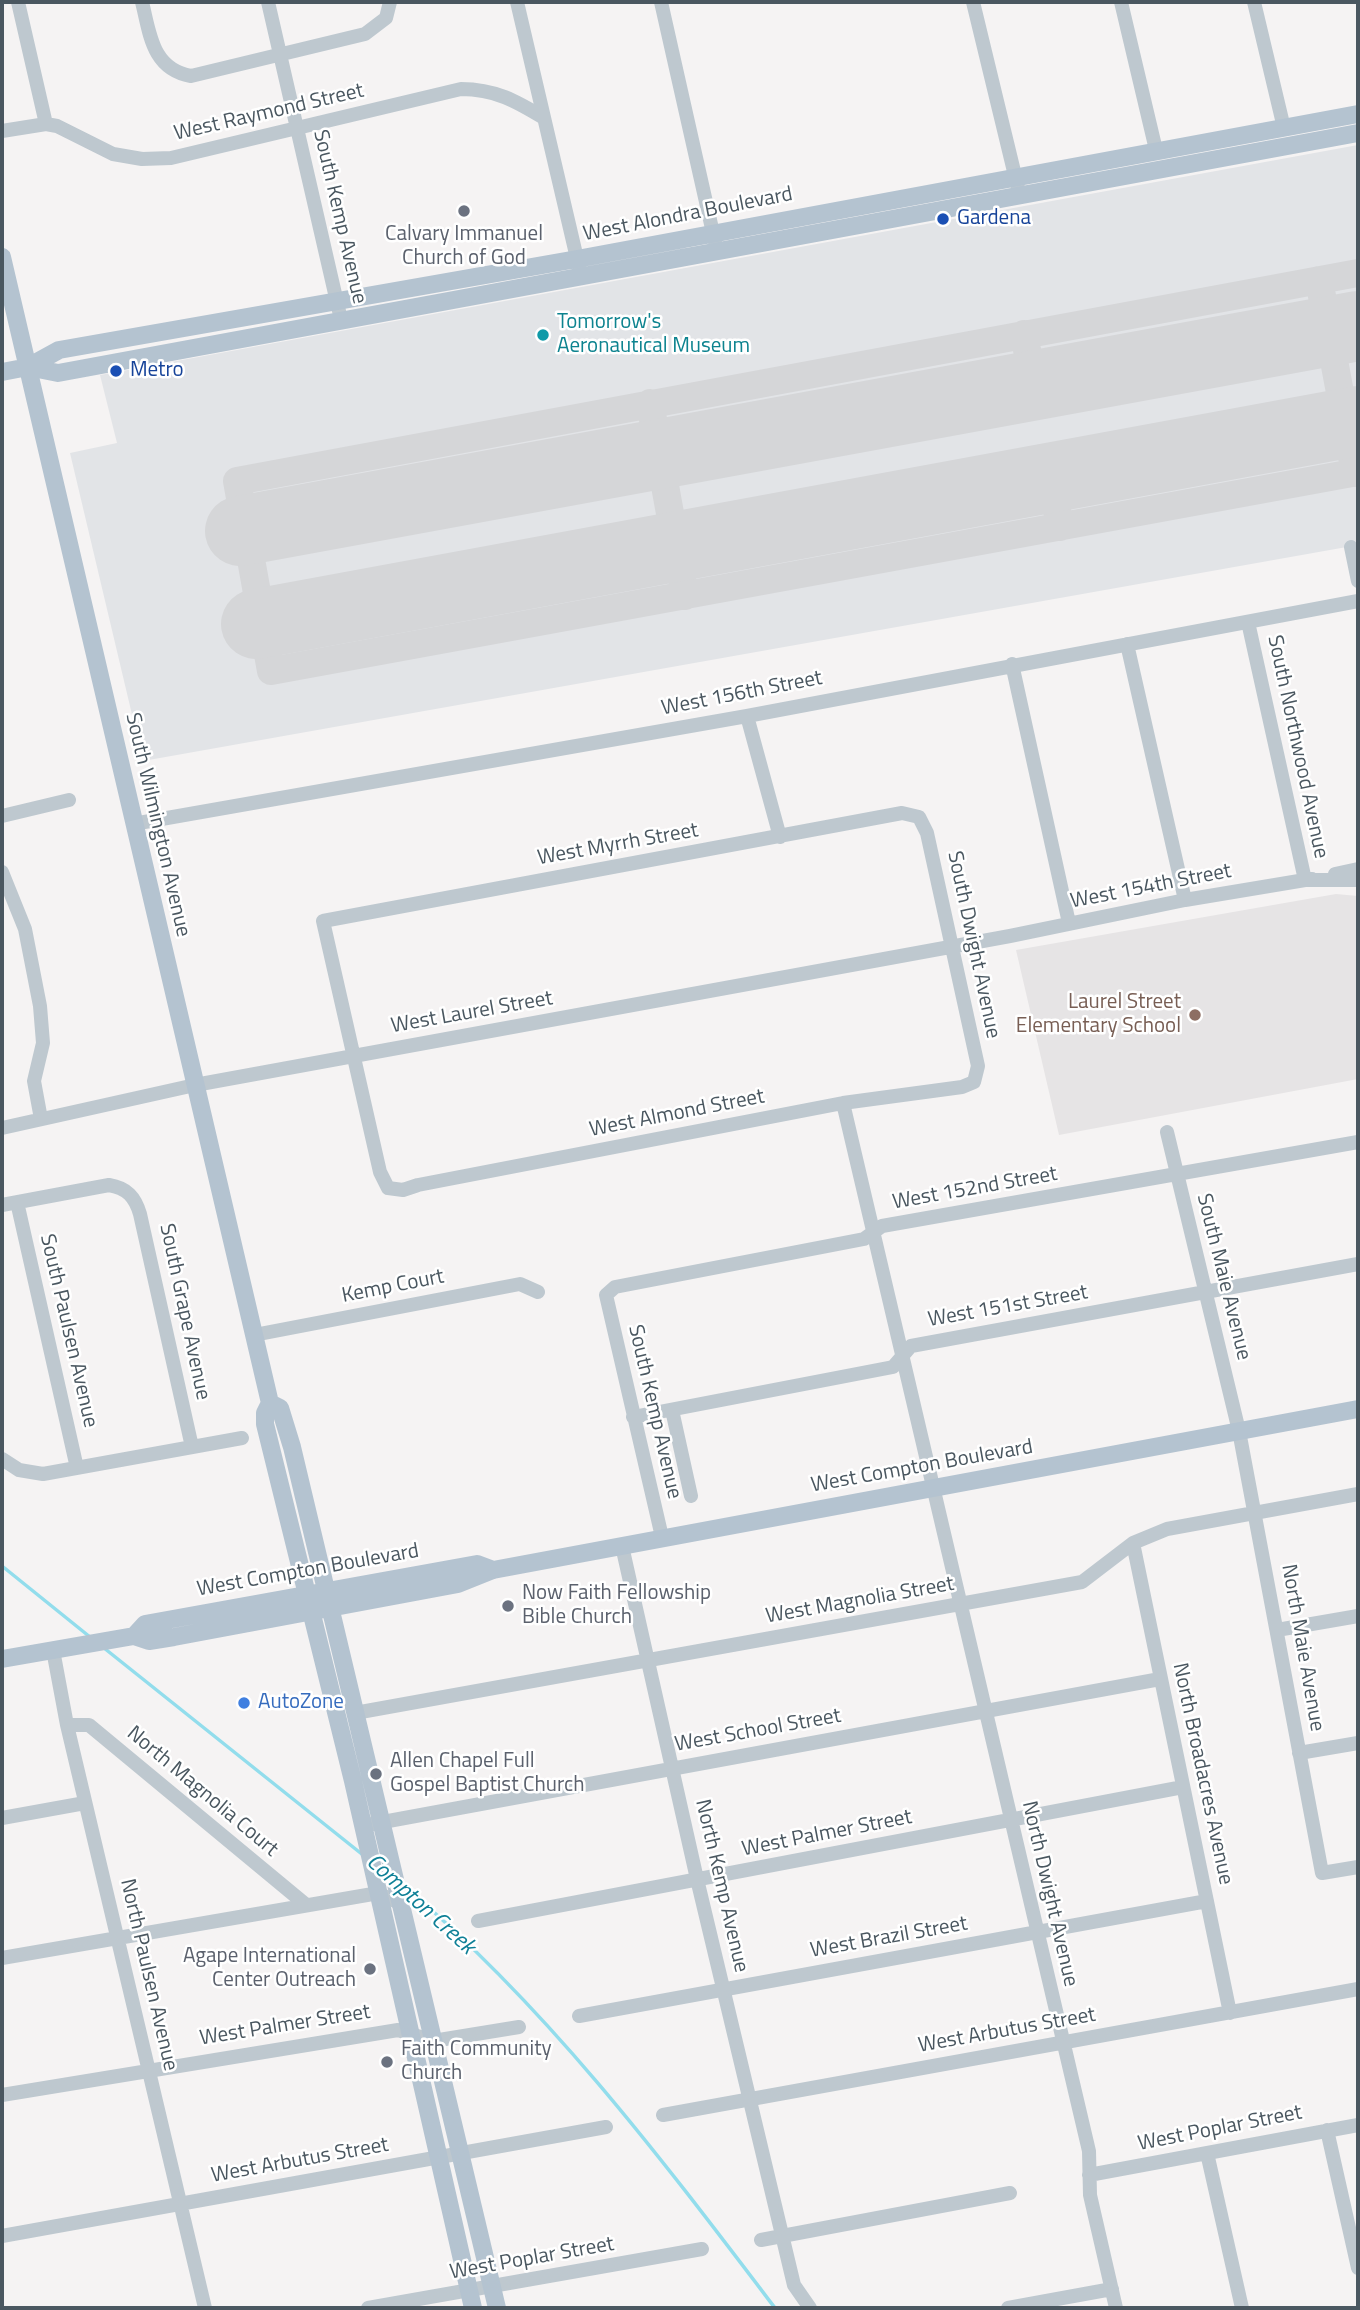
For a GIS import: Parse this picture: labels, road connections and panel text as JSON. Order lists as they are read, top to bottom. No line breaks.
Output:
{"streets":{"main road":["West Alondra Boulevard","South Wilmington Avenue","West Compton Boulevard"],"street":["West Raymond Street","South Kemp Avenue","West 156th Street","South Northwood Avenue","West Myrrh Street","West 154th Street","South Dwight Avenue","West Laurel Street","West Almond Street","West 152nd Street","South Maie Avenue","Kemp Court","West 151st Street","South Grape Avenue","South Paulsen Avenue","West Magnolia Street","North Maie Avenue","West School Street","North Broadacres Avenue","North Magnolia Court","West Palmer Street","North Kemp Avenue","North Dwight Avenue","West Brazil Street","North Paulsen Avenue","West Arbutus Street","West Poplar Street"]},"crossings":[["West Raymond Street","South Kemp Avenue"],["West Alondra Boulevard","South Kemp Avenue"],["West Alondra Boulevard","South Wilmington Avenue"],["South Kemp Avenue","West 152nd Street"],["South Kemp Avenue","West 151st Street"],["South Kemp Avenue","West Compton Boulevard"],["West 156th Street","South Northwood Avenue"],["West 156th Street","South Wilmington Avenue"],["South Northwood Avenue","West 154th Street"],["South Wilmington Avenue","West Laurel Street"],["South Wilmington Avenue","Kemp Court"],["South Wilmington Avenue","West Compton Boulevard"],["South Wilmington Avenue","West Magnolia Street"],["South Wilmington Avenue","West School Street"],["South Wilmington Avenue","West Palmer Street"],["South Wilmington Avenue","West Arbutus Street"],["South Wilmington Avenue","West Poplar Street"],["West Myrrh Street","South Dwight Avenue"],["West Myrrh Street","West Laurel Street"],["West Myrrh Street","West Almond Street"],["West 154th Street","South Dwight Avenue"],["West 154th Street","West Laurel Street"],["South Dwight Avenue","West Laurel Street"],["South Dwight Avenue","West Almond Street"],["West Laurel Street","West Almond Street"],["West 152nd Street","South Maie Avenue"],["South Maie Avenue","West 151st Street"],["South Maie Avenue","West Compton Boulevard"],["South Maie Avenue","North Maie Avenue"],["South Grape Avenue","South Paulsen Avenue"],["West Compton Boulevard","North Maie Avenue"],["West Compton Boulevard","North Kemp Avenue"],["West Compton Boulevard","North Dwight Avenue"],["West Compton Boulevard","North Paulsen Avenue"],["West Magnolia Street","North Maie Avenue"],["West Magnolia Street","North Broadacres Avenue"],["West Magnolia Street","North Kemp Avenue"],["West Magnolia Street","North Dwight Avenue"],["West School Street","North Broadacres Avenue"],["West School Street","North Kemp Avenue"],["West School Street","North Dwight Avenue"],["North Broadacres Avenue","West Palmer Street"],["North Broadacres Avenue","West Brazil Street"],["North Broadacres Avenue","West Arbutus Street"],["North Magnolia Court","North Paulsen Avenue"],["West Palmer Street","North Kemp Avenue"],["West Palmer Street","North Dwight Avenue"],["West Palmer Street","North Paulsen Avenue"],["North Kemp Avenue","West Brazil Street"],["North Kemp Avenue","West Arbutus Street"],["North Dwight Avenue","West Brazil Street"],["North Dwight Avenue","West Arbutus Street"],["North Dwight Avenue","West Poplar Street"],["North Paulsen Avenue","West Arbutus Street"]],"water":["Compton Creek"],"places":["Calvary Immanuel Church of God","Gardena","Tomorrow's Aeronautical Museum","Metro","Laurel Street Elementary School","Now Faith Fellowship Bible Church","AutoZone","Allen Chapel Full Gospel Baptist Church","Agape International Center Outreach","Faith Community Church"]}
